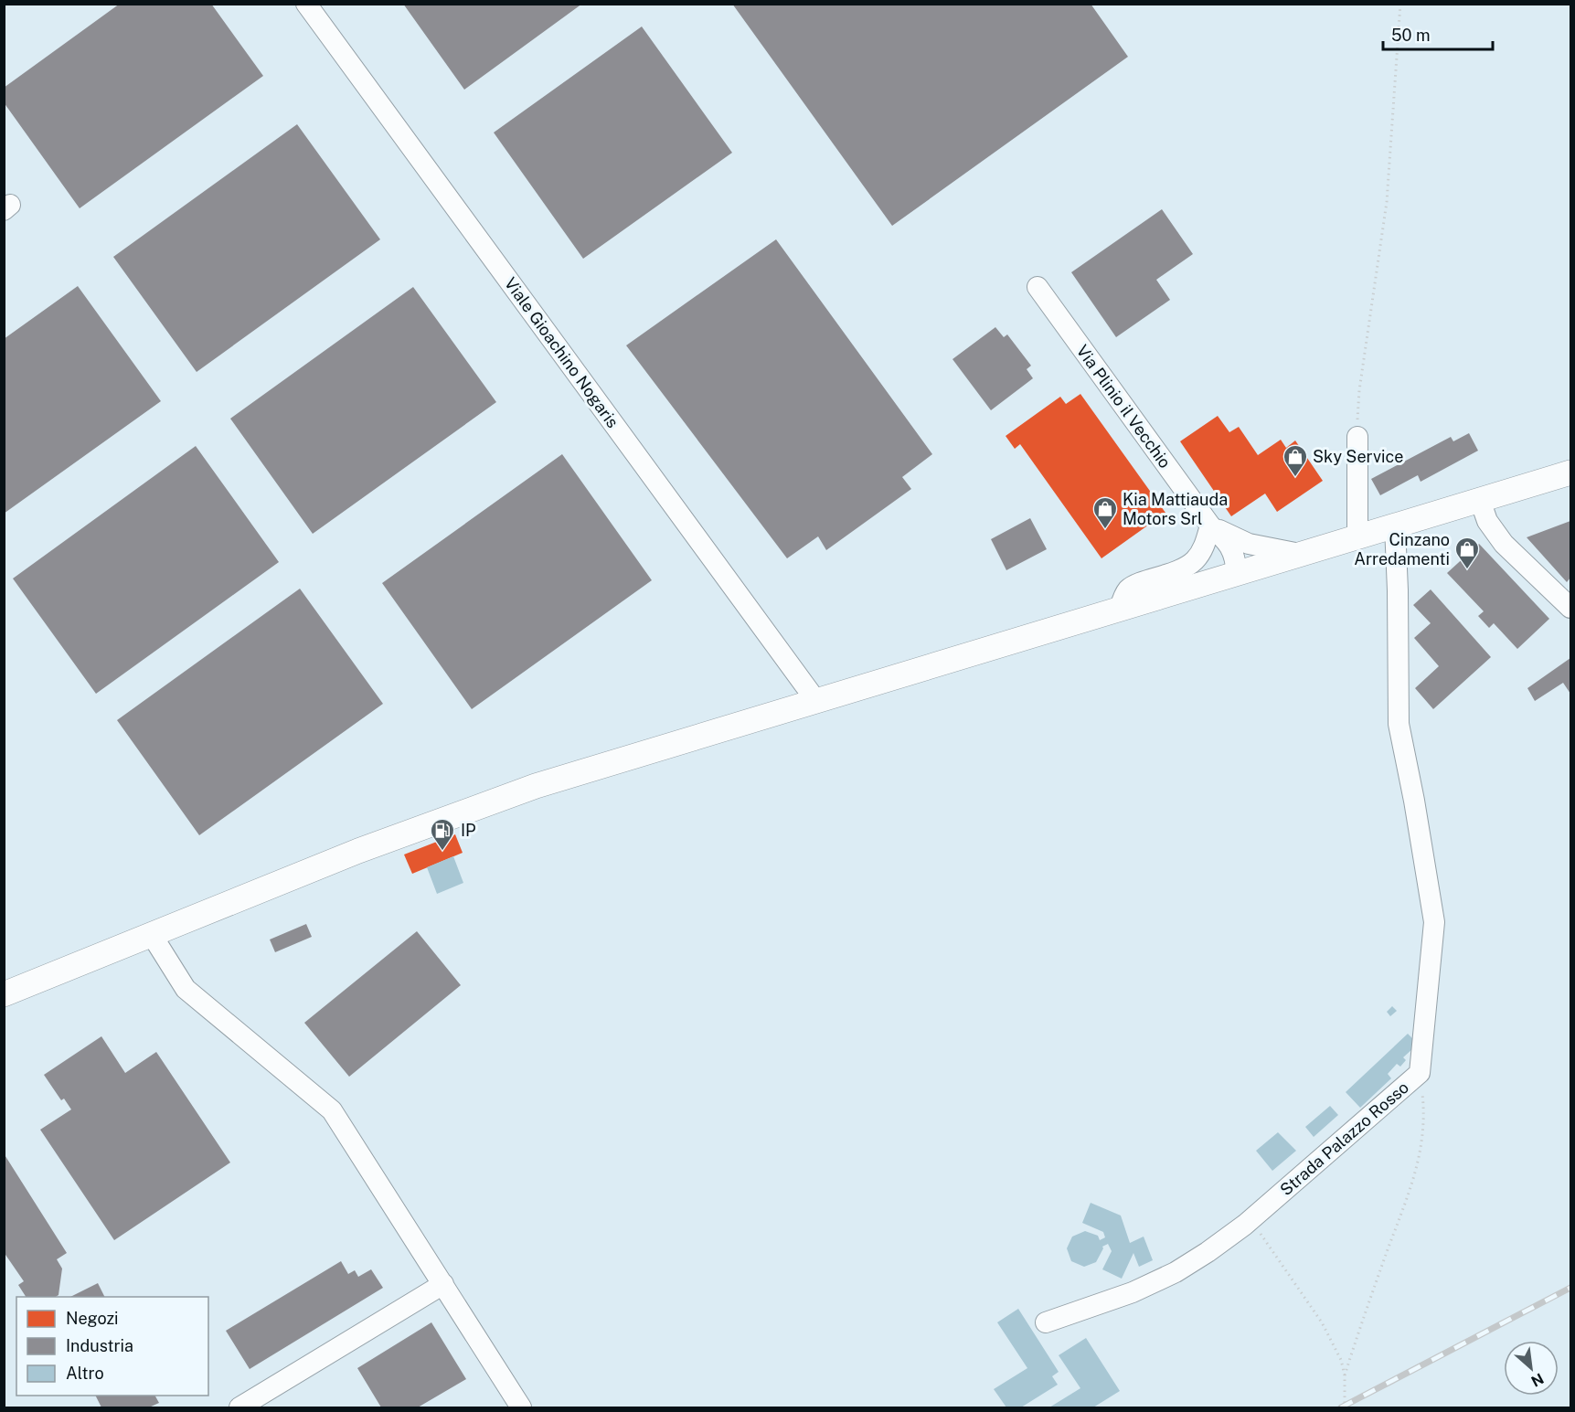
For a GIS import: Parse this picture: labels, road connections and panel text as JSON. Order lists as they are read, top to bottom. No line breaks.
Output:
{"streets":{"street":["Viale Gioachino Nogaris","Via Plinio il Vecchio","Strada Palazzo Rosso"]},"places":{"shop":["Sky Service","Kia Mattiauda Motors Srl","Cinzano Arredamenti"],"fuel station":["IP"]},"legend":["Negozi","Industria","Altro"],"scale_bar":"50 m","north":"bottom right"}
